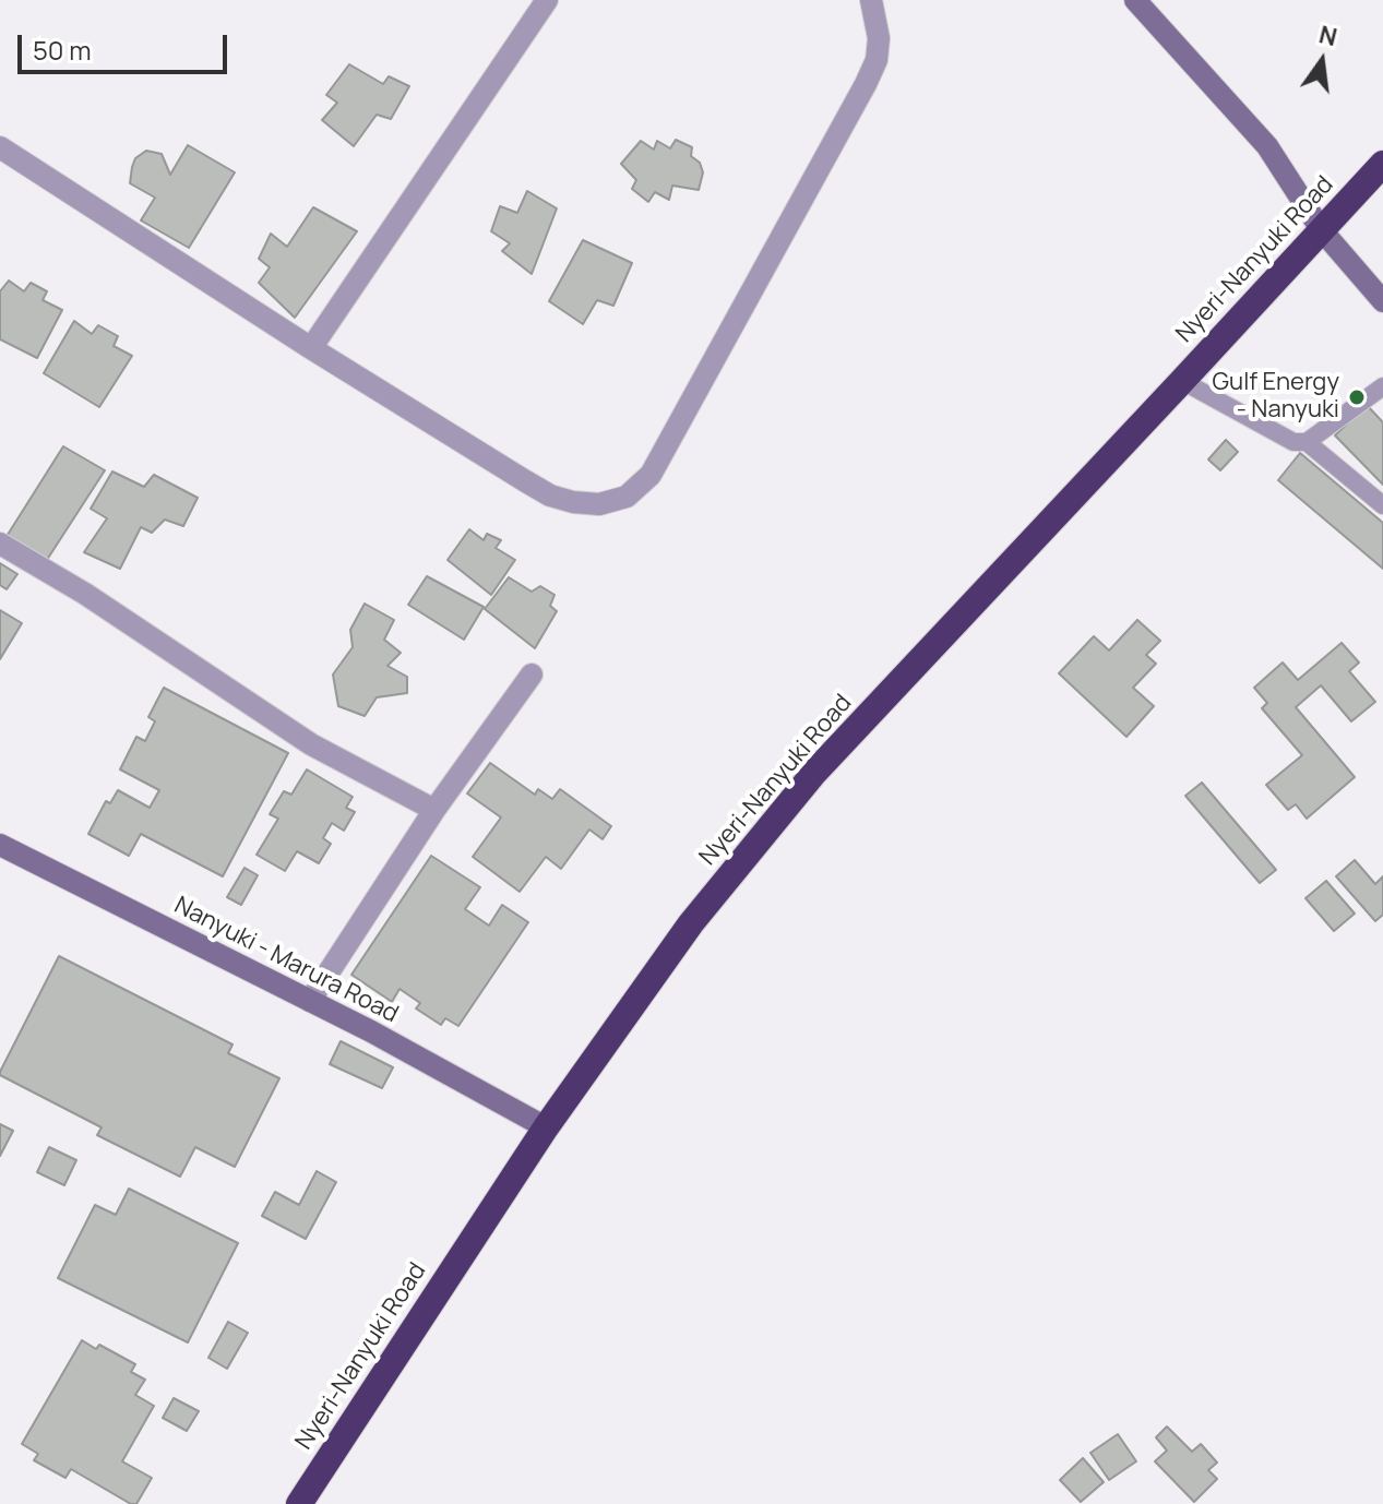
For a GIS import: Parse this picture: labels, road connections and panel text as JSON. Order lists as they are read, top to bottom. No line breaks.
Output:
{"streets":{"highway":["Nyeri-Nanyuki Road"],"street":["Nanyuki - Marura Road"]},"crossings":[["Nyeri-Nanyuki Road","Nanyuki - Marura Road"]],"places":["Gulf Energy - Nanyuki"],"scale_bar":"50 m","north":"top"}
